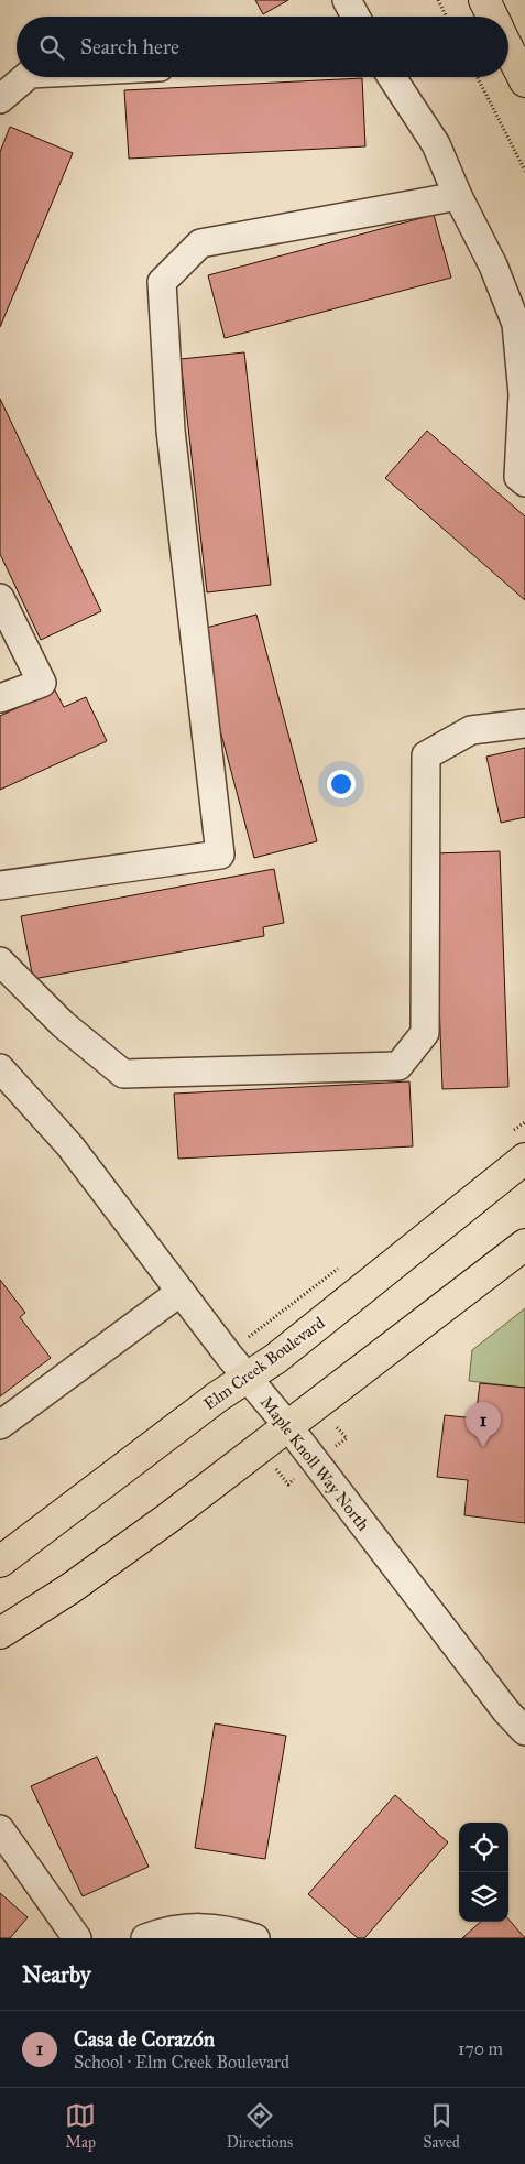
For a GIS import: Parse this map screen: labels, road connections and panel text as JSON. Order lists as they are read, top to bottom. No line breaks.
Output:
{"streets":{"main road":["Elm Creek Boulevard"],"street":["Maple Knoll Way North"]},"crossings":[["Elm Creek Boulevard","Maple Knoll Way North"]],"page":{"search":"Search here","pins":"1","heading":"Nearby","list":[{"mark":"1","name":"Casa de Corazón","note":"School · Elm Creek Boulevard","value":"170 m"}],"nav":["Map","Directions","Saved"]}}
